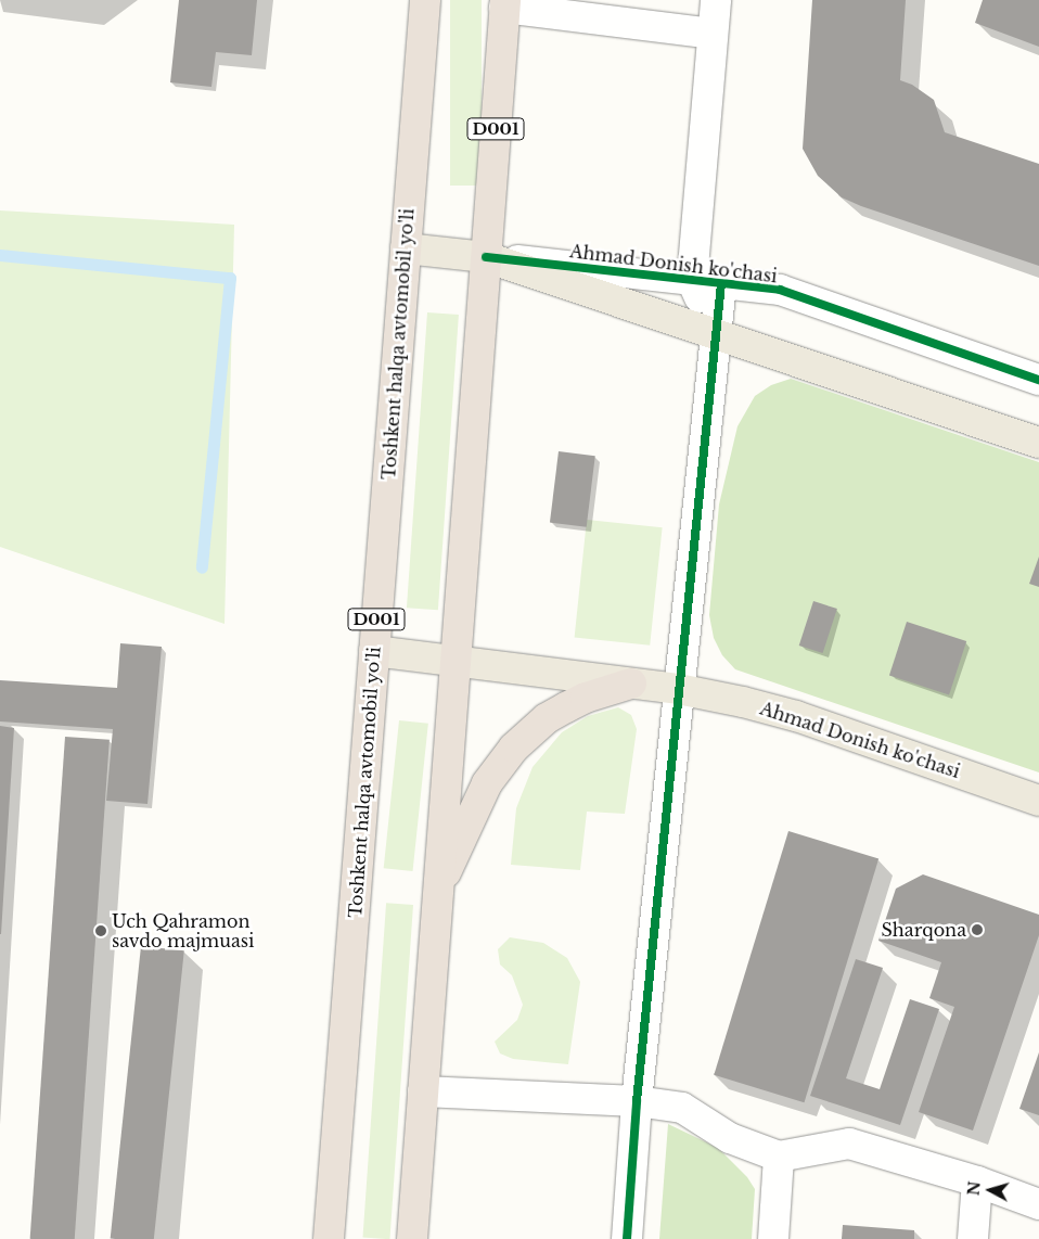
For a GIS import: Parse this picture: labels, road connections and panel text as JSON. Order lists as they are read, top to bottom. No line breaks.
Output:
{"streets":{"highway":["D001","Toshkent halqa avtomobil yo'li"],"main road":["Ahmad Donish ko'chasi"]},"crossings":[["D001","Ahmad Donish ko'chasi"],["Ahmad Donish ko'chasi","Toshkent halqa avtomobil yo'li"]],"places":["Sharqona","Uch Qahramon savdo majmuasi"],"north":"left"}
